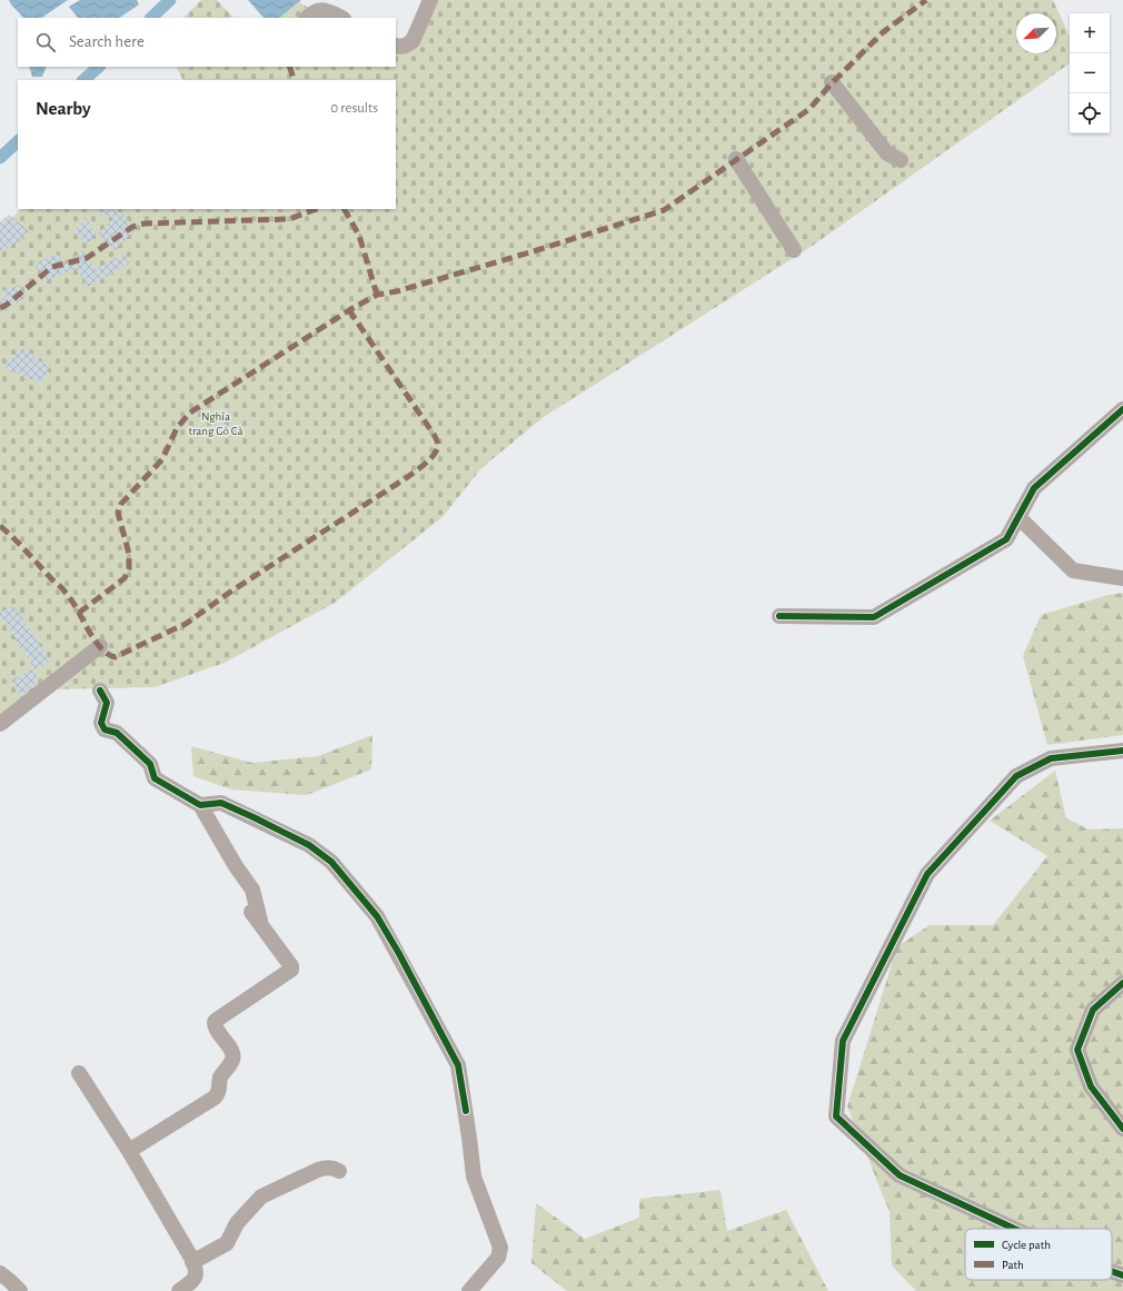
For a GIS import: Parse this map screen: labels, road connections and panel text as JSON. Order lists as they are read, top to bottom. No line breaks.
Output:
{"parks":["Nghĩa trang Gò Cà"],"legend":["Cycle path","Path"],"north":"bottom left","page":{"map_buttons":["+","−"],"search":"Search here","heading":["Nearby","0 results"]}}
